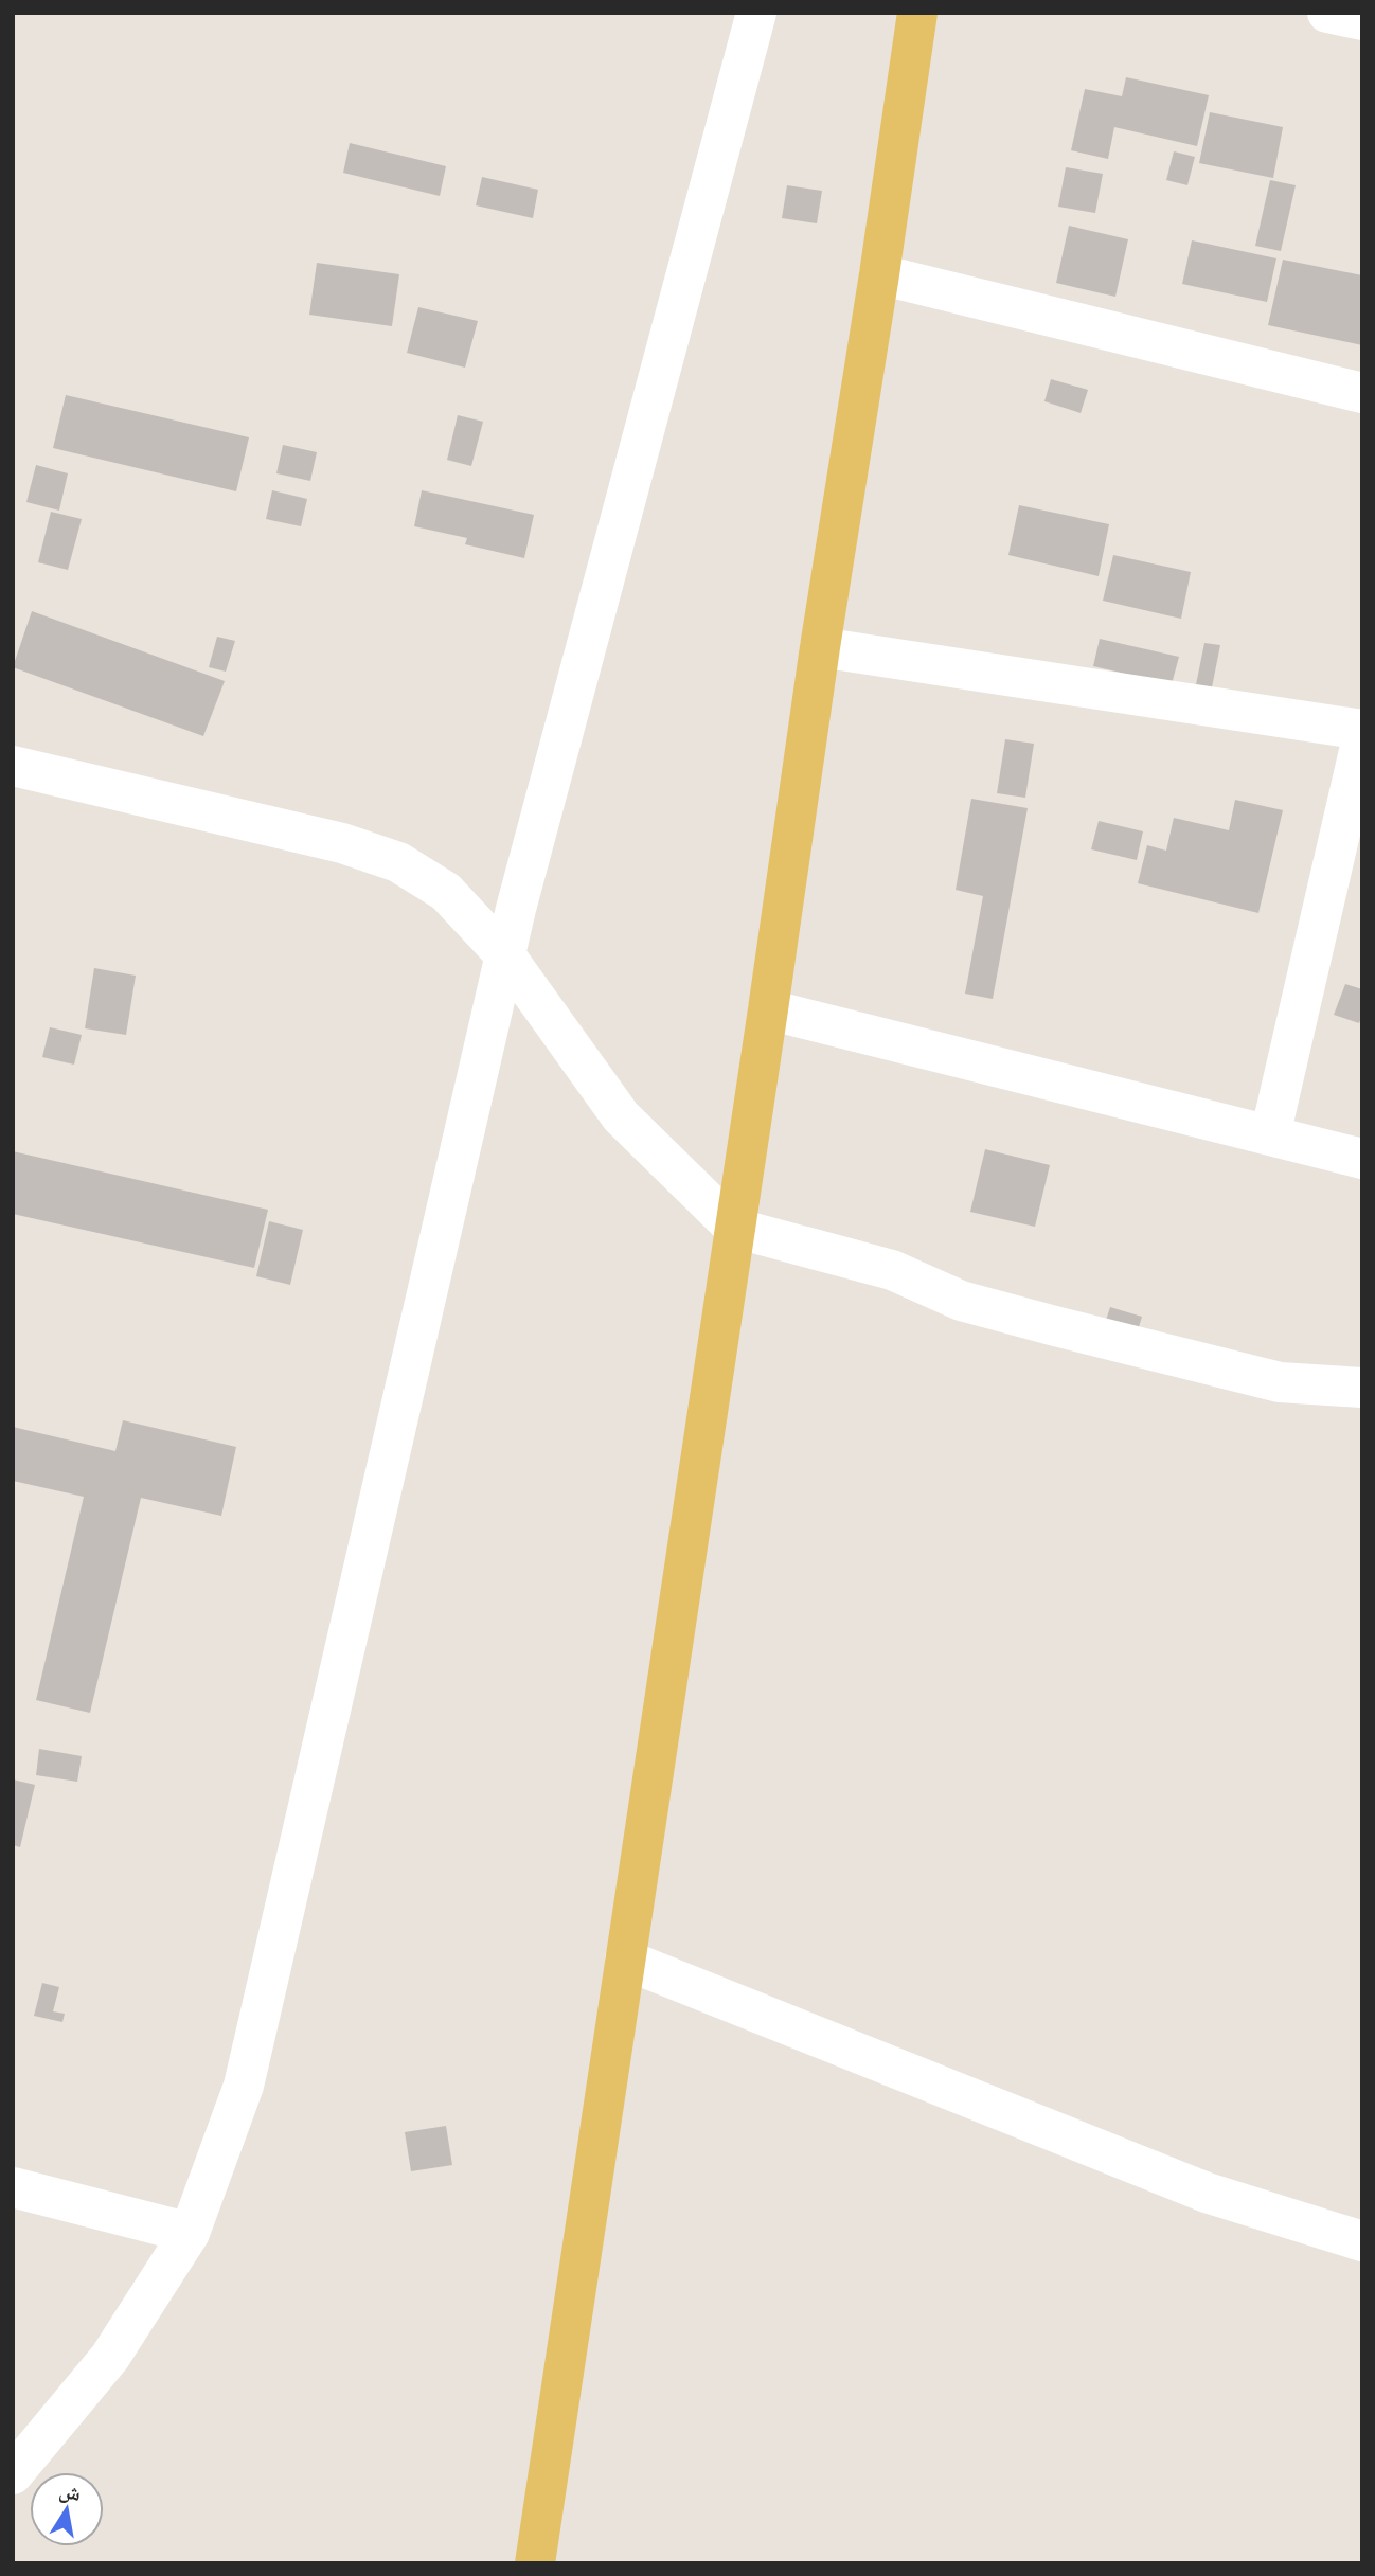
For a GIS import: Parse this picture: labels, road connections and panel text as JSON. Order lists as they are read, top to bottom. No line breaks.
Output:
{"north":"top"}
